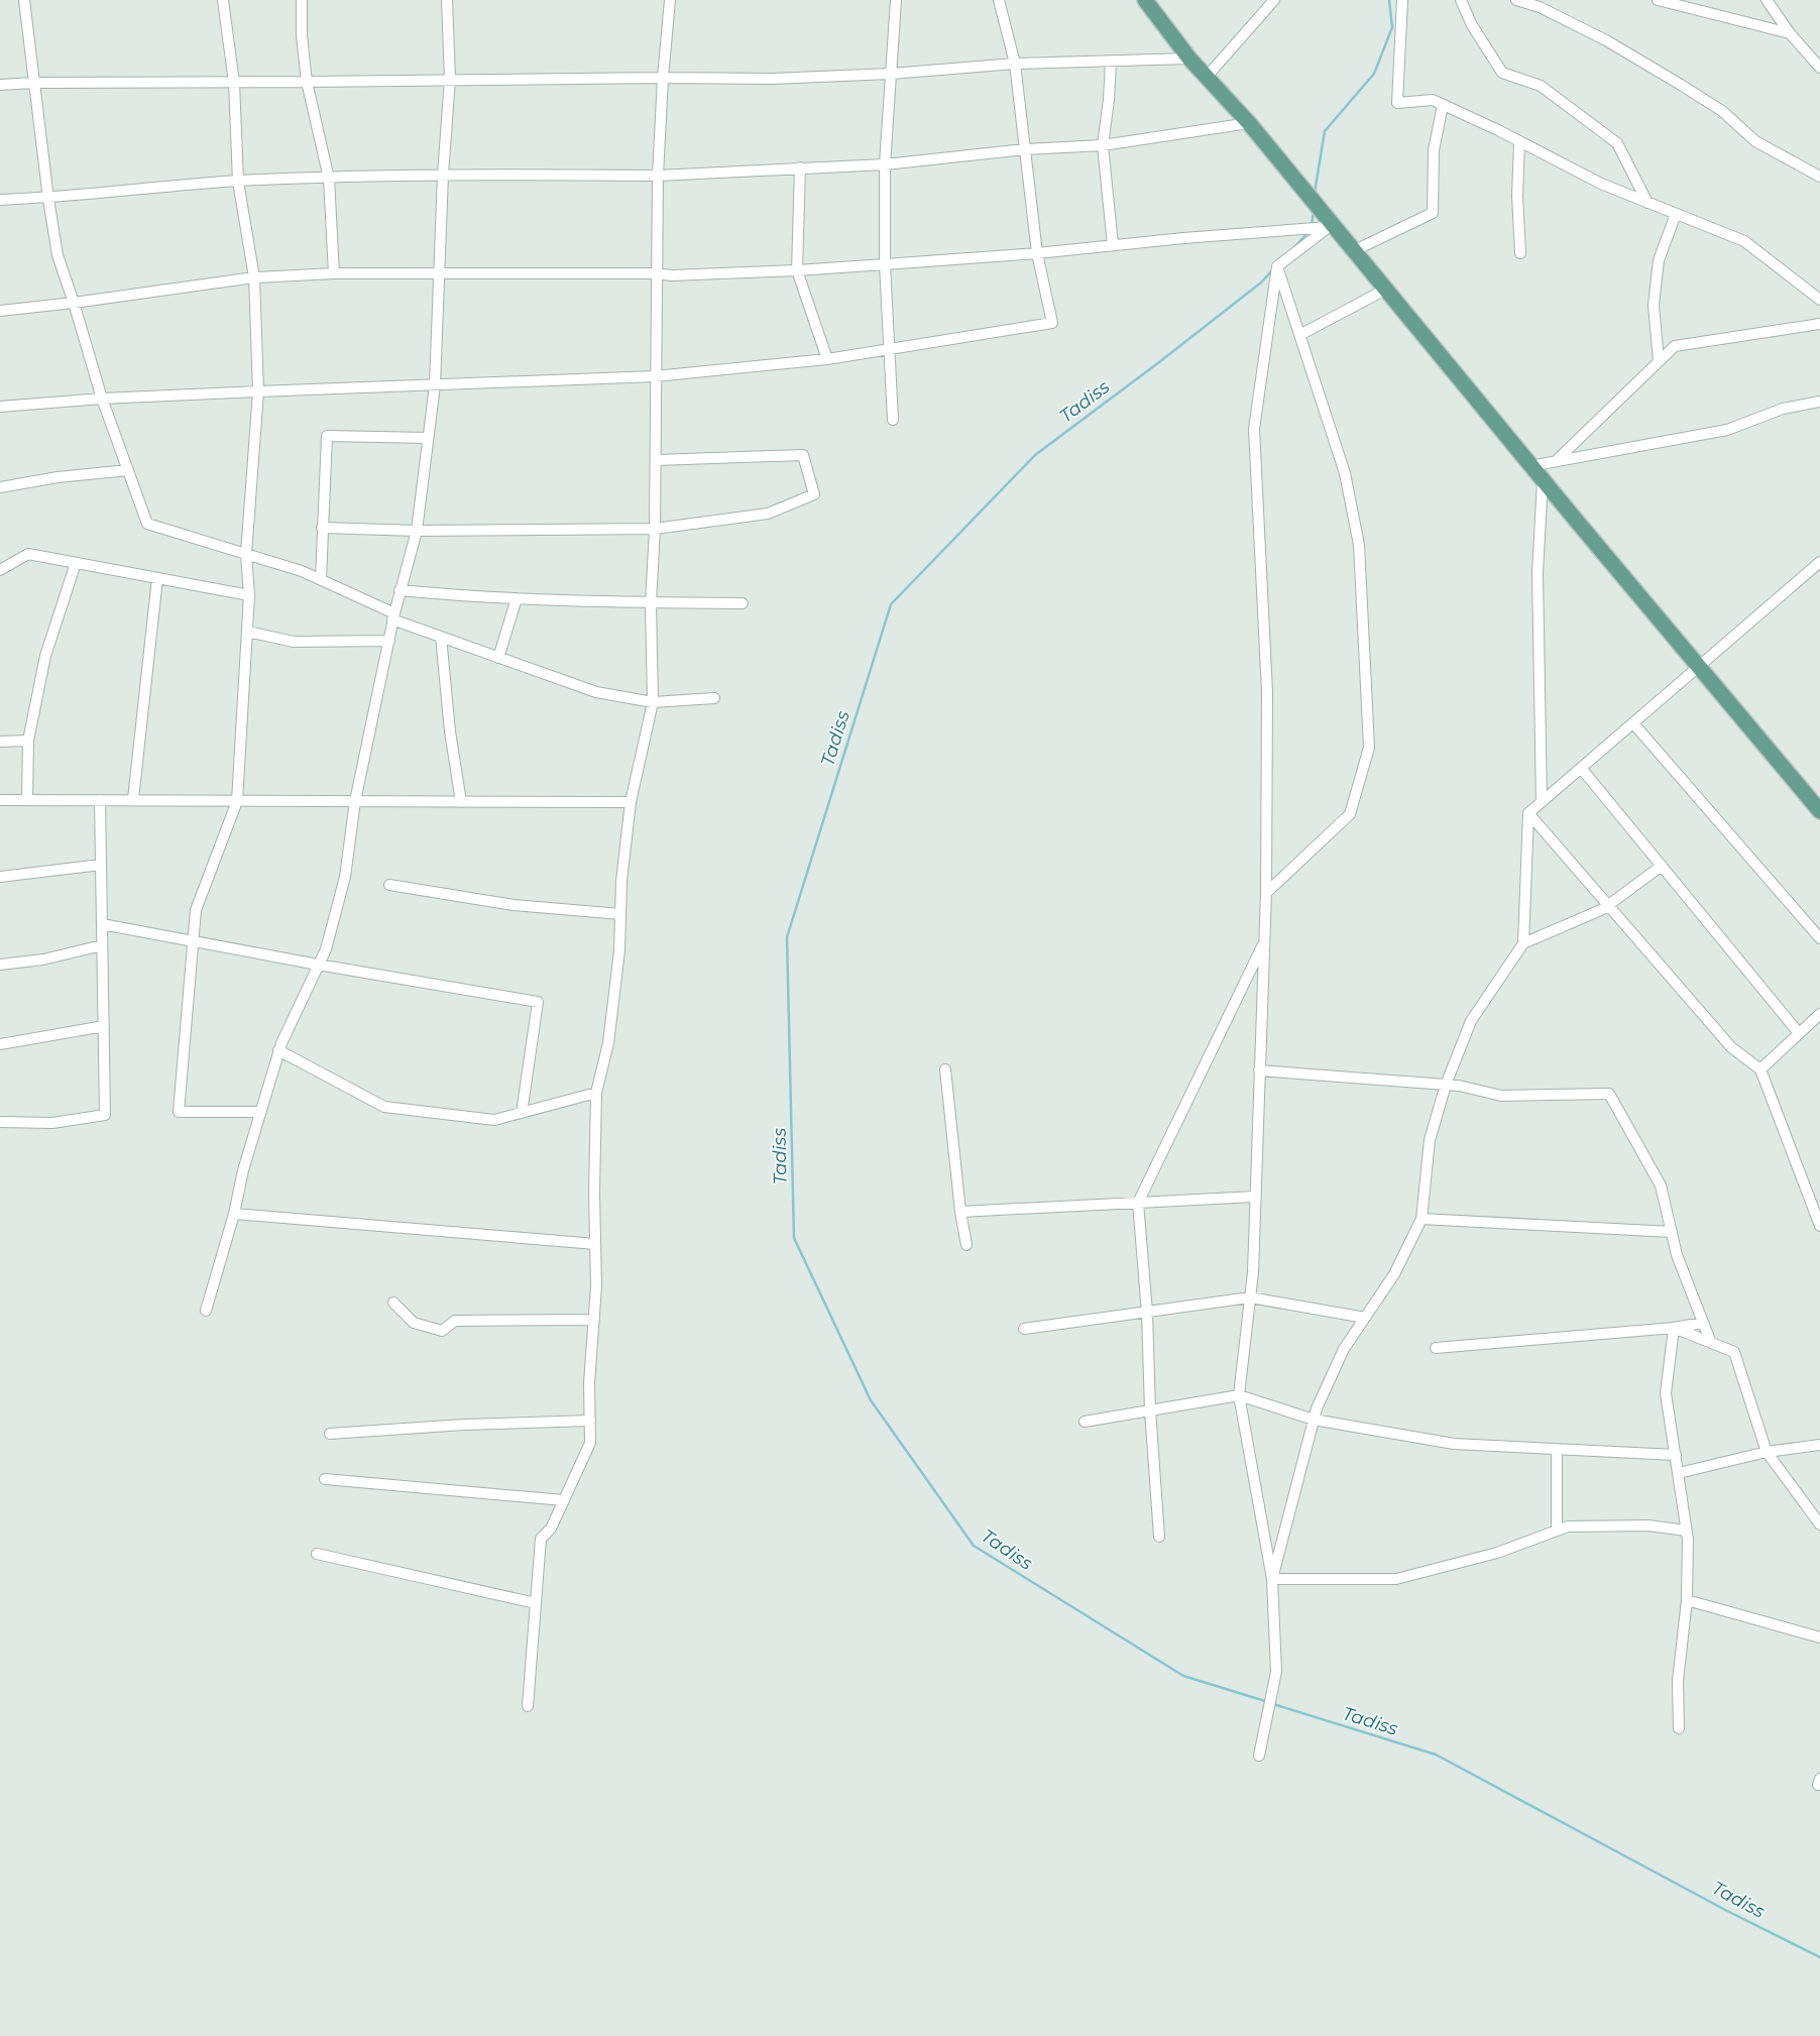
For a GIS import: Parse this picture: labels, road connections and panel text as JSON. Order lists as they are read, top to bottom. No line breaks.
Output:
{"water":["Tadiss"]}
